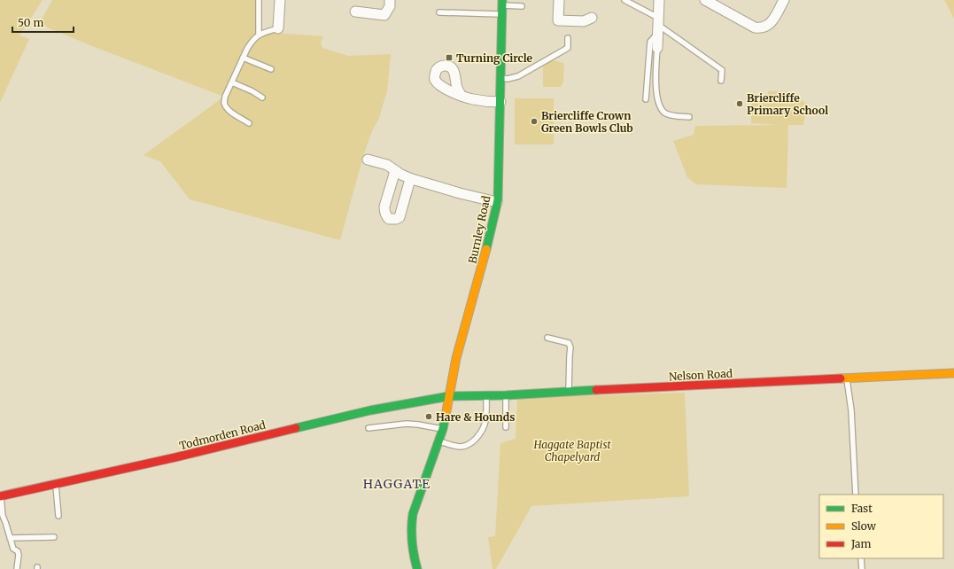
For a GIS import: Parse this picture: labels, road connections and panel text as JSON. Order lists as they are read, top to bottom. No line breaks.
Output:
{"streets":{"street":["Burnley Road","Nelson Road","Todmorden Road"]},"crossings":[["Burnley Road","Nelson Road"],["Burnley Road","Todmorden Road"],["Nelson Road","Todmorden Road"]],"districts":["HAGGATE"],"parks":["Haggate Baptist Chapelyard"],"places":{"transit":["Turning Circle"],"other":["Briercliffe Primary School","Briercliffe Crown Green Bowls Club","Hare & Hounds"]},"legend":["Fast","Slow","Jam"],"scale_bar":"50 m"}
